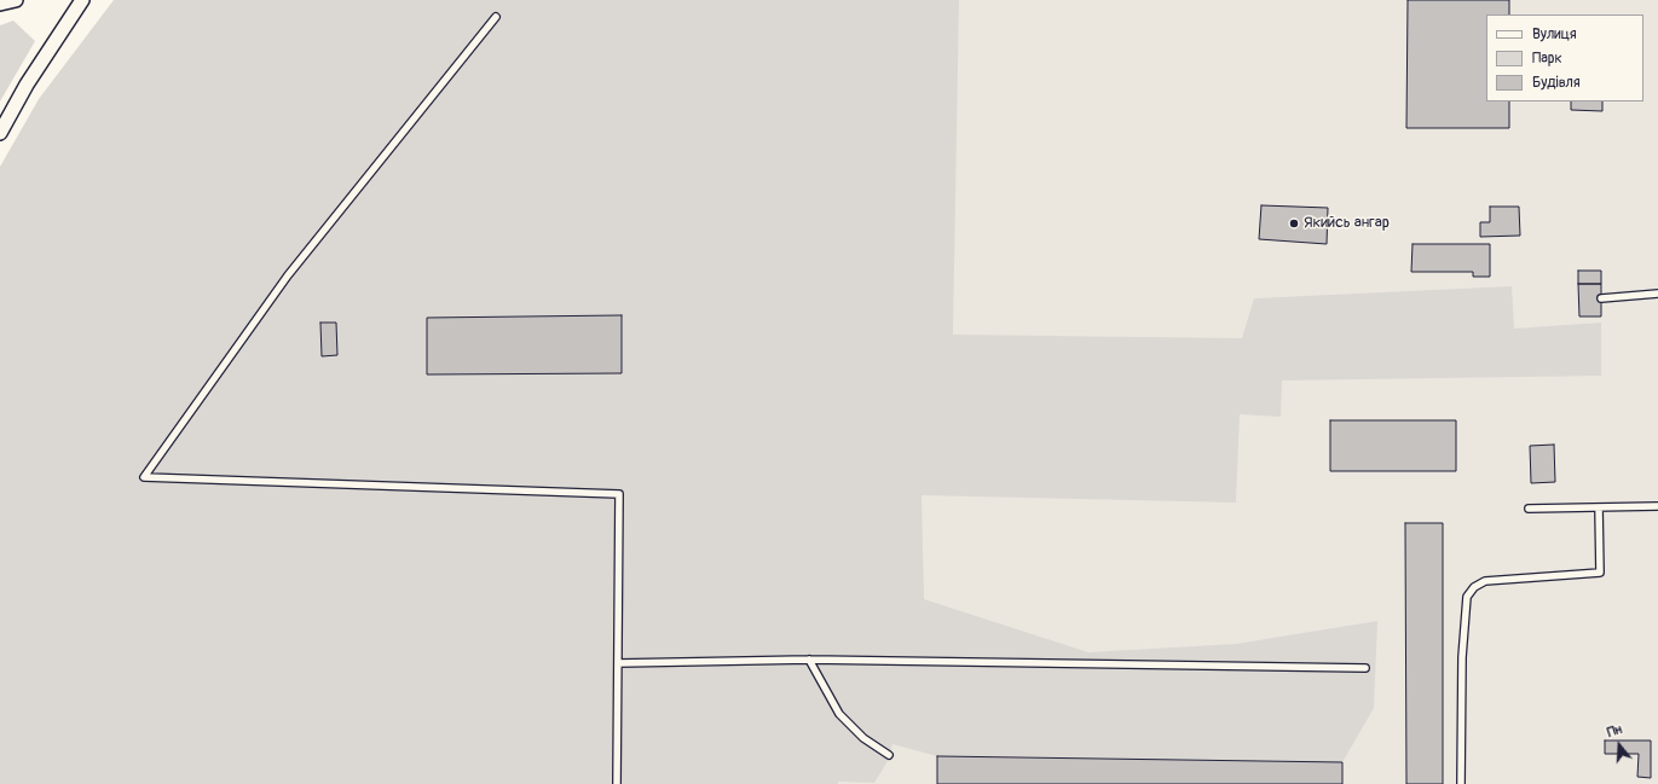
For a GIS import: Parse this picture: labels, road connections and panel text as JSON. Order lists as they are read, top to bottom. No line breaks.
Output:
{"places":["Якийсь ангар"],"legend":["Вулиця","Парк","Будівля"],"north":"top"}
